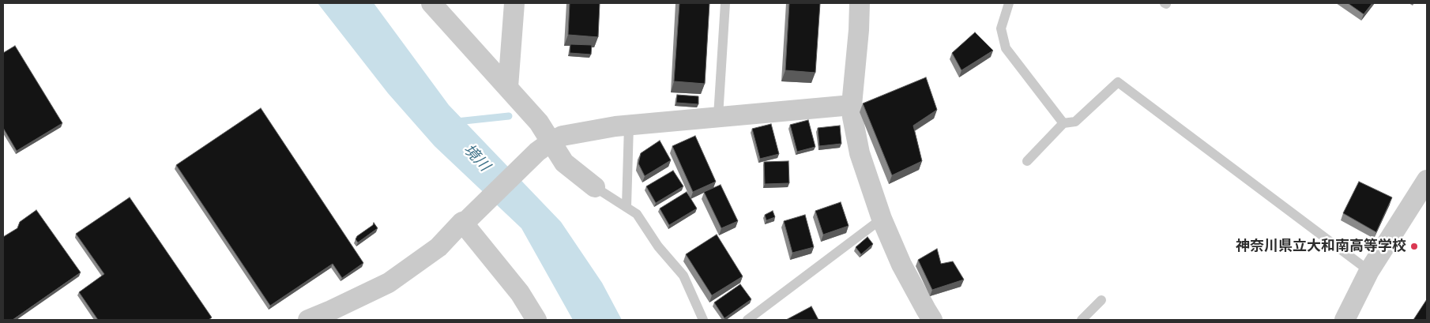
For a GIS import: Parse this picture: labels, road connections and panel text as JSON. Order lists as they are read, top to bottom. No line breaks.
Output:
{"water":["境川"],"places":["神奈川県立大和南高等学校"]}
